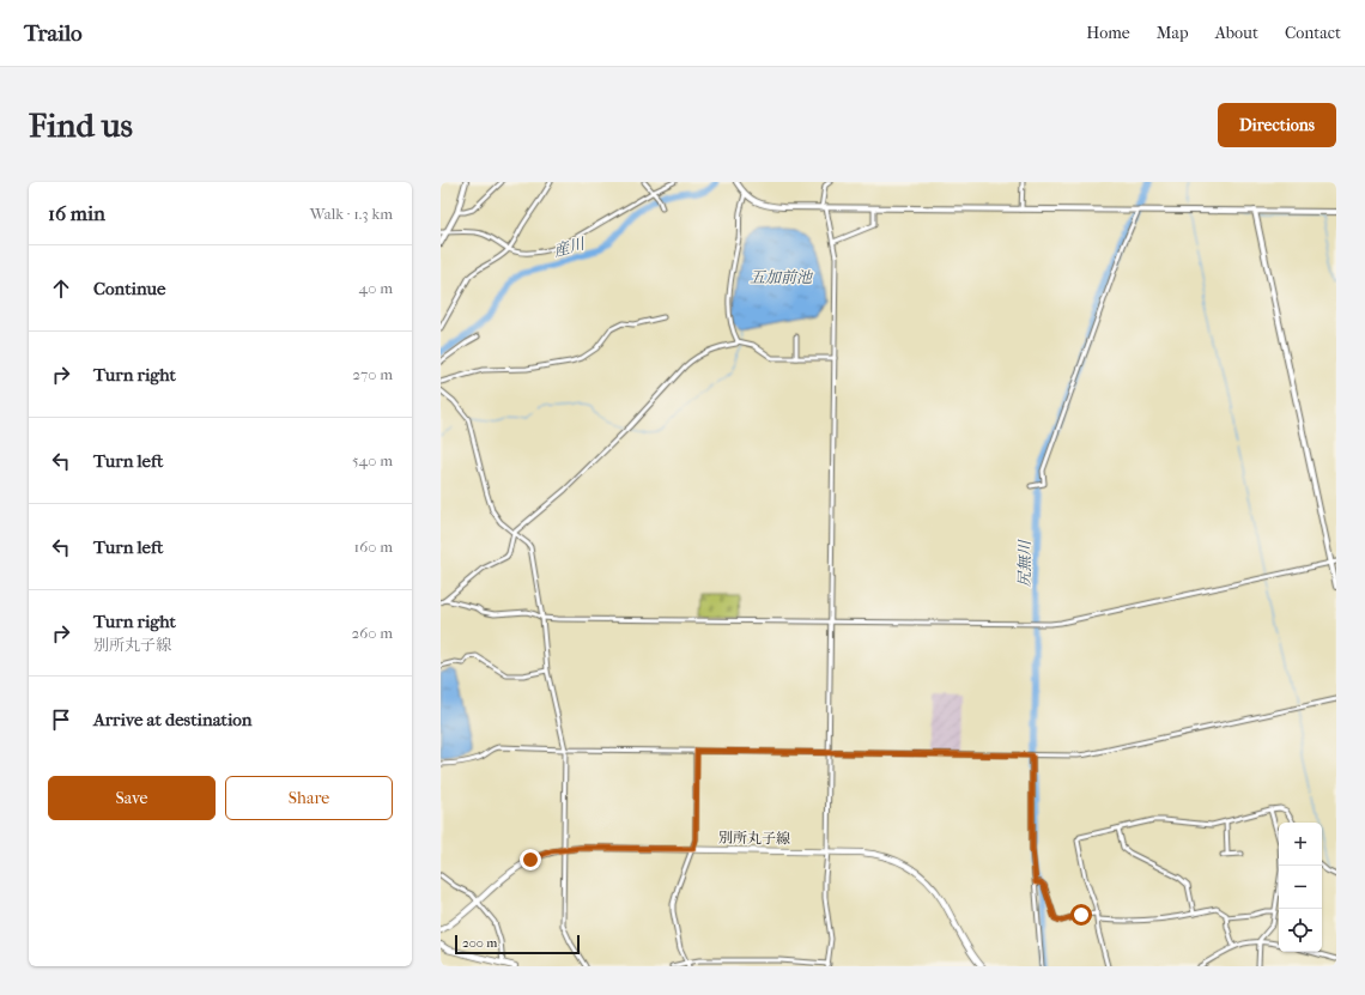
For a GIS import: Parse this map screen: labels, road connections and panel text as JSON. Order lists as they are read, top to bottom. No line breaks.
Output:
{"streets":{"main road":["別所丸子線"]},"water":["産川","五加前池","尻無川"],"scale_bar":"200 m","page":{"header":"Trailo","nav":["Home","Map","About","Contact"],"buttons":["Directions",["Save","Share"]],"title":"Find us","heading":["16 min","Walk · 1.3 km"],"list":[["Continue","40 m"],["Turn right","270 m"],["Turn left","540 m"],["Turn left","160 m"],["Turn right","別所丸子線","260 m"],"Arrive at destination"],"map_buttons":["+","−"],"scale":"200 m"}}
